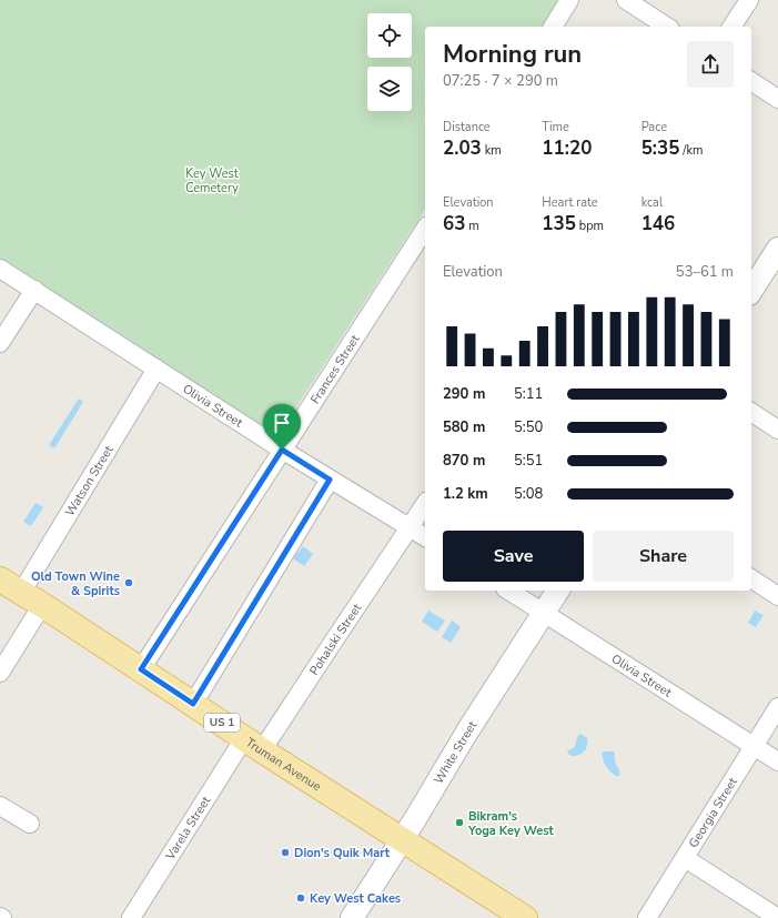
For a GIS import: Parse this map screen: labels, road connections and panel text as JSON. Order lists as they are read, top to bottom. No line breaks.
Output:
{"streets":{"main road":["US 1","Truman Avenue"],"street":["Frances Street","Olivia Street","Watson Street","Pohalski Street","White Street","Georgia Street","Varela Street"]},"crossings":[["Frances Street","Olivia Street"],["Frances Street","Truman Avenue"],["Olivia Street","Watson Street"],["Olivia Street","Pohalski Street"],["Olivia Street","White Street"],["Olivia Street","Georgia Street"],["Watson Street","Truman Avenue"],["Pohalski Street","Truman Avenue"],["Pohalski Street","Varela Street"],["White Street","Truman Avenue"],["Truman Avenue","Varela Street"]],"parks":["Key West Cemetery"],"places":["Old Town Wine & Spirits","Bikram's Yoga Key West","Dion's Quik Mart","Key West Cakes"],"page":{"heading":["Morning run","07:25 · 7 × 290 m"],"stats":[["Distance","2.03 km"],["Time","11:20"],["Pace","5:35 /km"],["Elevation","63 m"],["Heart rate","135 bpm"],["kcal","146"]],"chart":["Elevation","53–61 m"],"list":[{"name":"290 m","note":"5:11"},{"name":"580 m","note":"5:50"},{"name":"870 m","note":"5:51"},{"name":"1.2 km","note":"5:08"}],"buttons":["Save","Share"]}}
